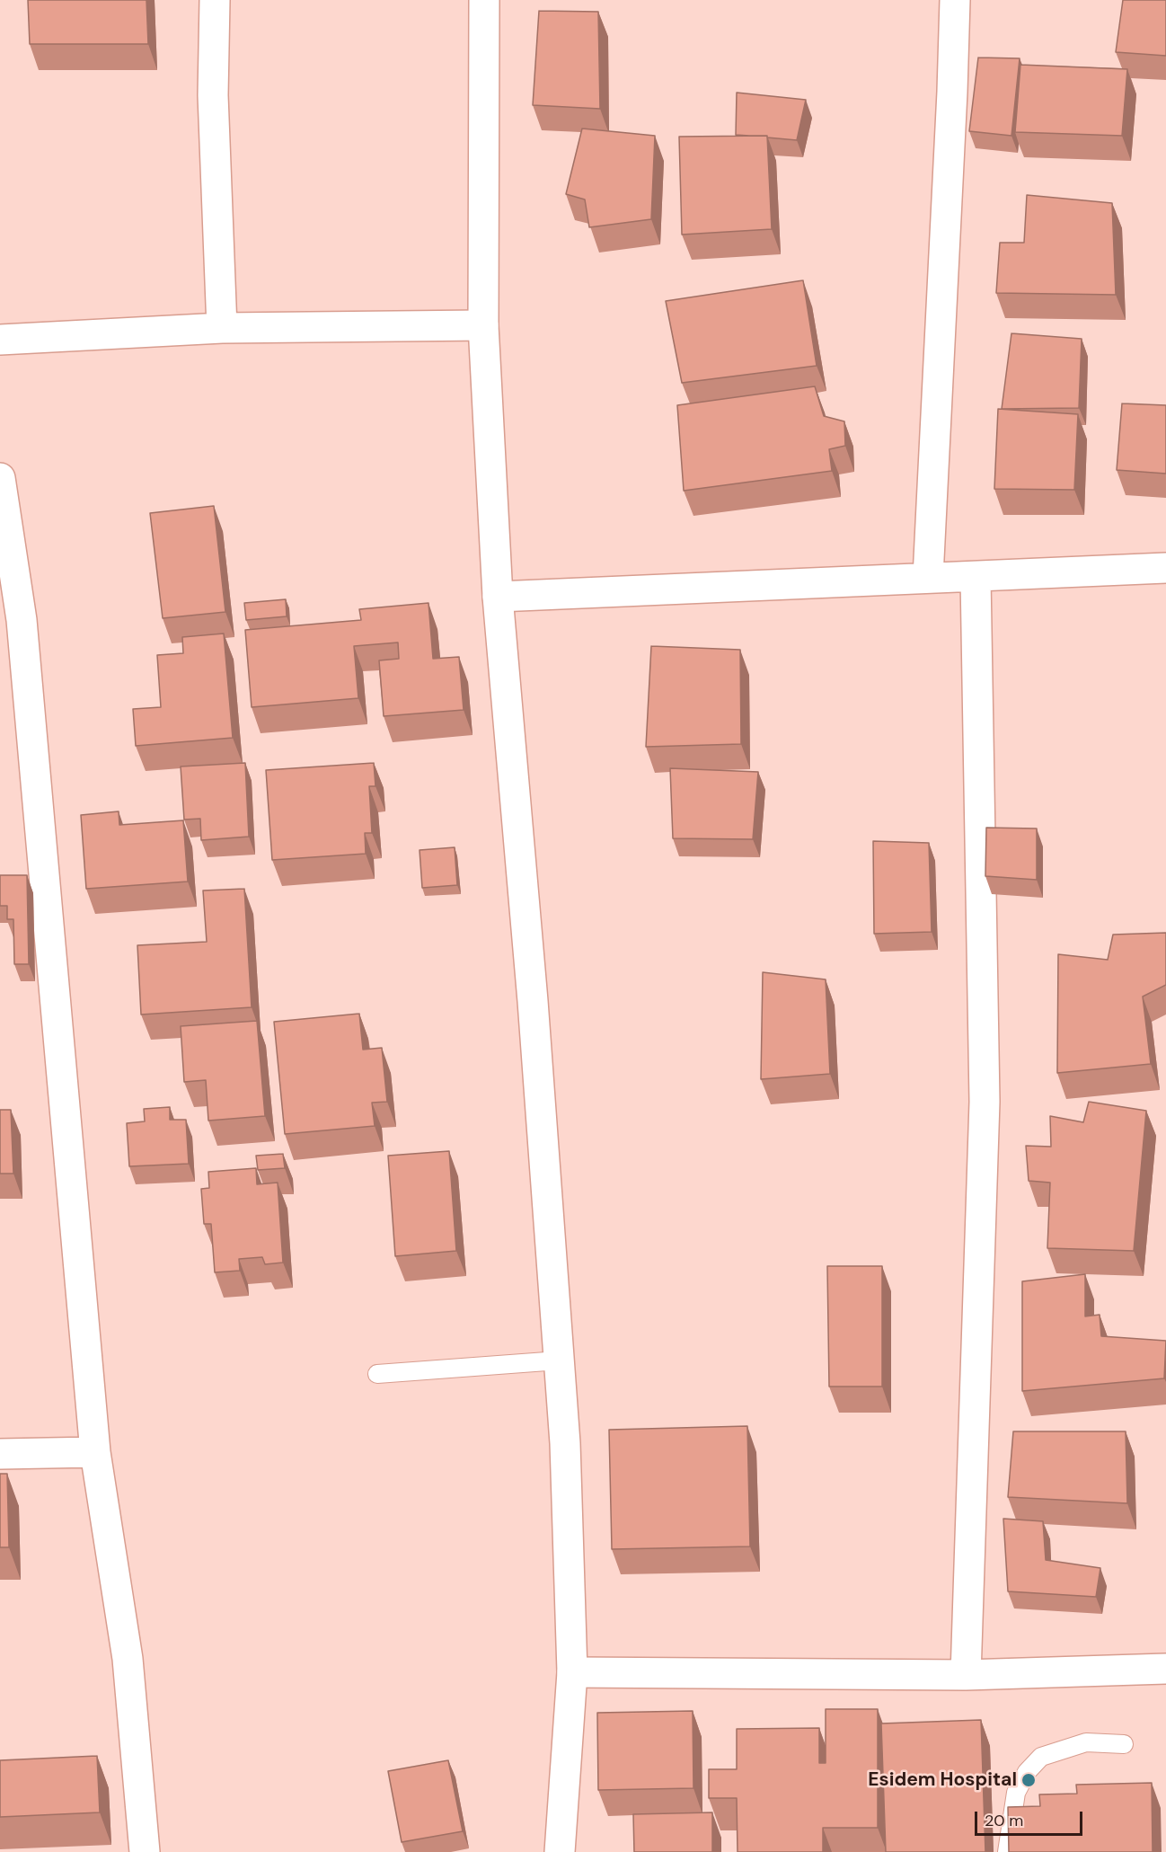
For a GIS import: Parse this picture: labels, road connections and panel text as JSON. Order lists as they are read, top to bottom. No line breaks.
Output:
{"places":["Esidem Hospital"],"scale_bar":"20 m"}
